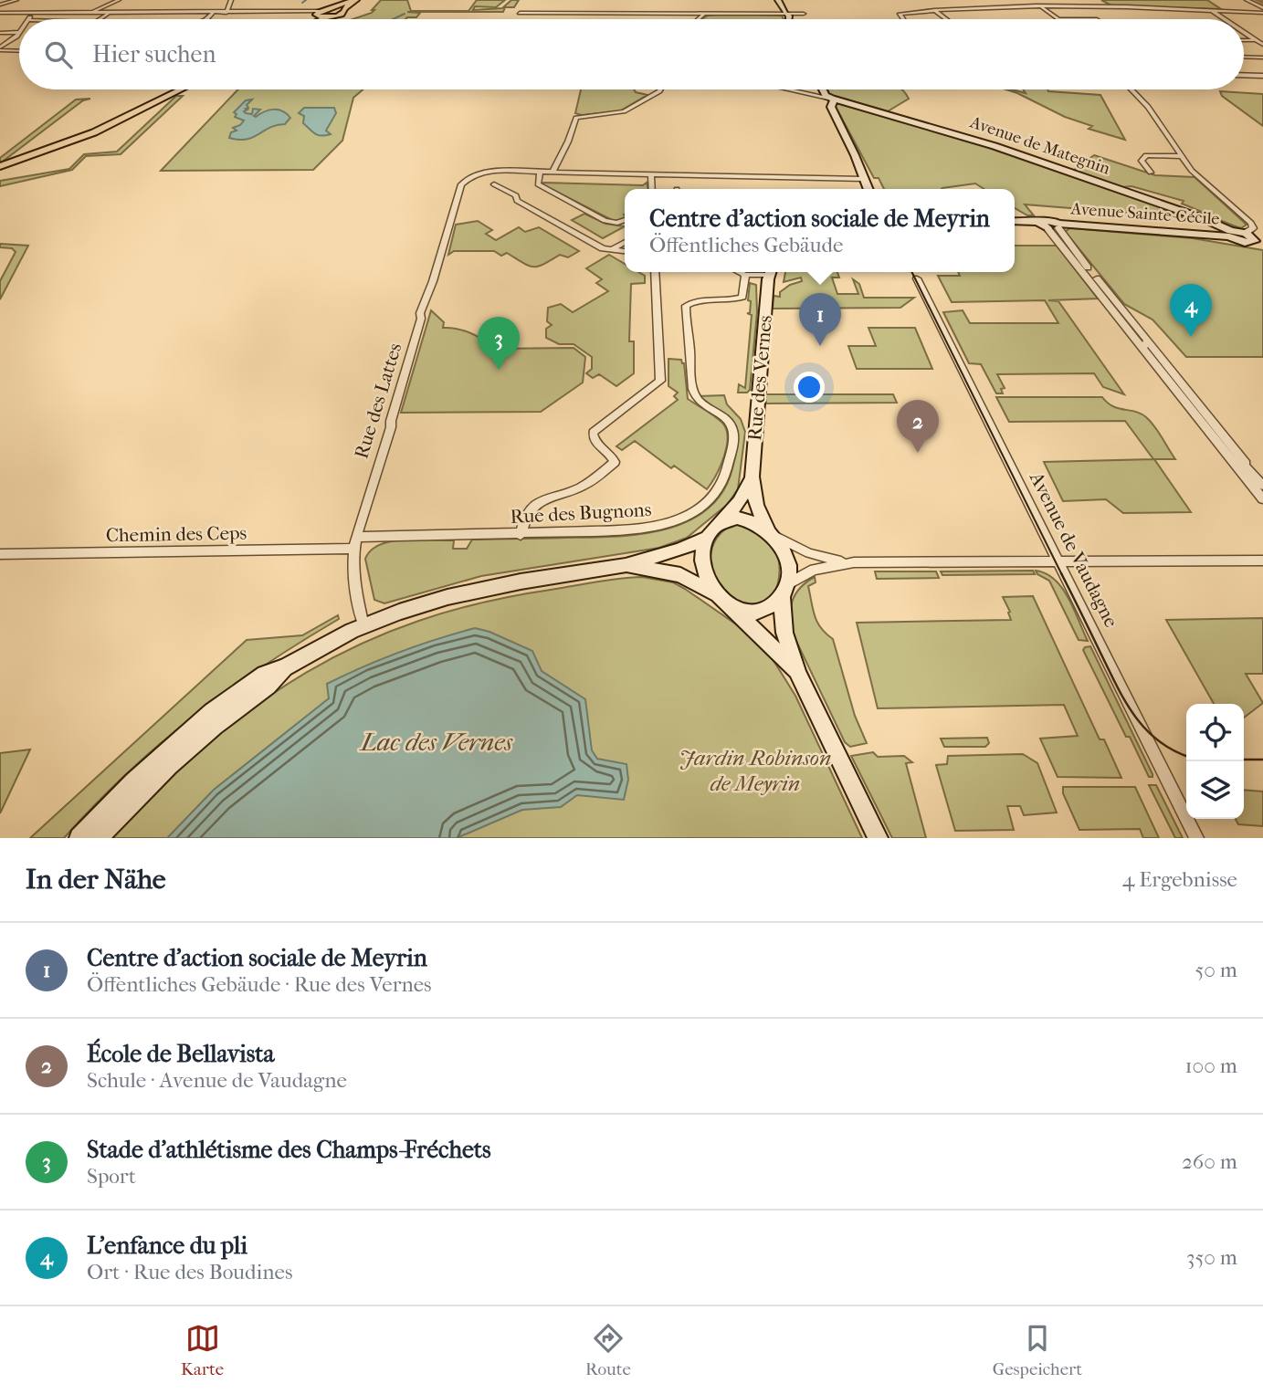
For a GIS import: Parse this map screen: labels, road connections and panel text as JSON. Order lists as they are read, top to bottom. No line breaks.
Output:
{"streets":{"main road":["Avenue de Mategnin","Avenue Sainte-Cécile","Rue des Vernes"],"street":["Rue des Lattes","Rue des Bugnons","Chemin des Ceps","Avenue de Vaudagne"]},"crossings":[["Avenue de Mategnin","Avenue Sainte-Cécile"],["Rue des Lattes","Rue des Bugnons"],["Rue des Lattes","Chemin des Ceps"],["Rue des Bugnons","Chemin des Ceps"]],"water":["Lac des Vernes"],"parks":["Jardin Robinson de Meyrin"],"page":{"search":"Hier suchen","popup":["Centre d'action sociale de Meyrin","Öffentliches Gebäude"],"pins":["4","1","3","2"],"heading":["In der Nähe","4 Ergebnisse"],"list":[{"mark":"1","name":"Centre d'action sociale de Meyrin","note":"Öffentliches Gebäude · Rue des Vernes","value":"50 m"},{"mark":"2","name":"École de Bellavista","note":"Schule · Avenue de Vaudagne","value":"100 m"},{"mark":"3","name":"Stade d’athlétisme des Champs-Fréchets","note":"Sport","value":"260 m"},{"mark":"4","name":"L'enfance du pli","note":"Ort · Rue des Boudines","value":"350 m"}],"nav":["Karte","Route","Gespeichert"]}}
